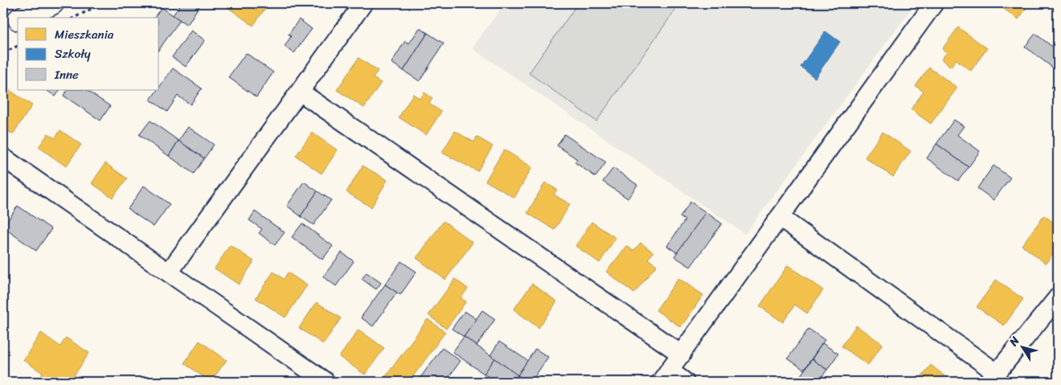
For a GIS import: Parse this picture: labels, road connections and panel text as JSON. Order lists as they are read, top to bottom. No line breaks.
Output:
{"legend":["Mieszkania","Szkoły","Inne"],"north":"top left"}
